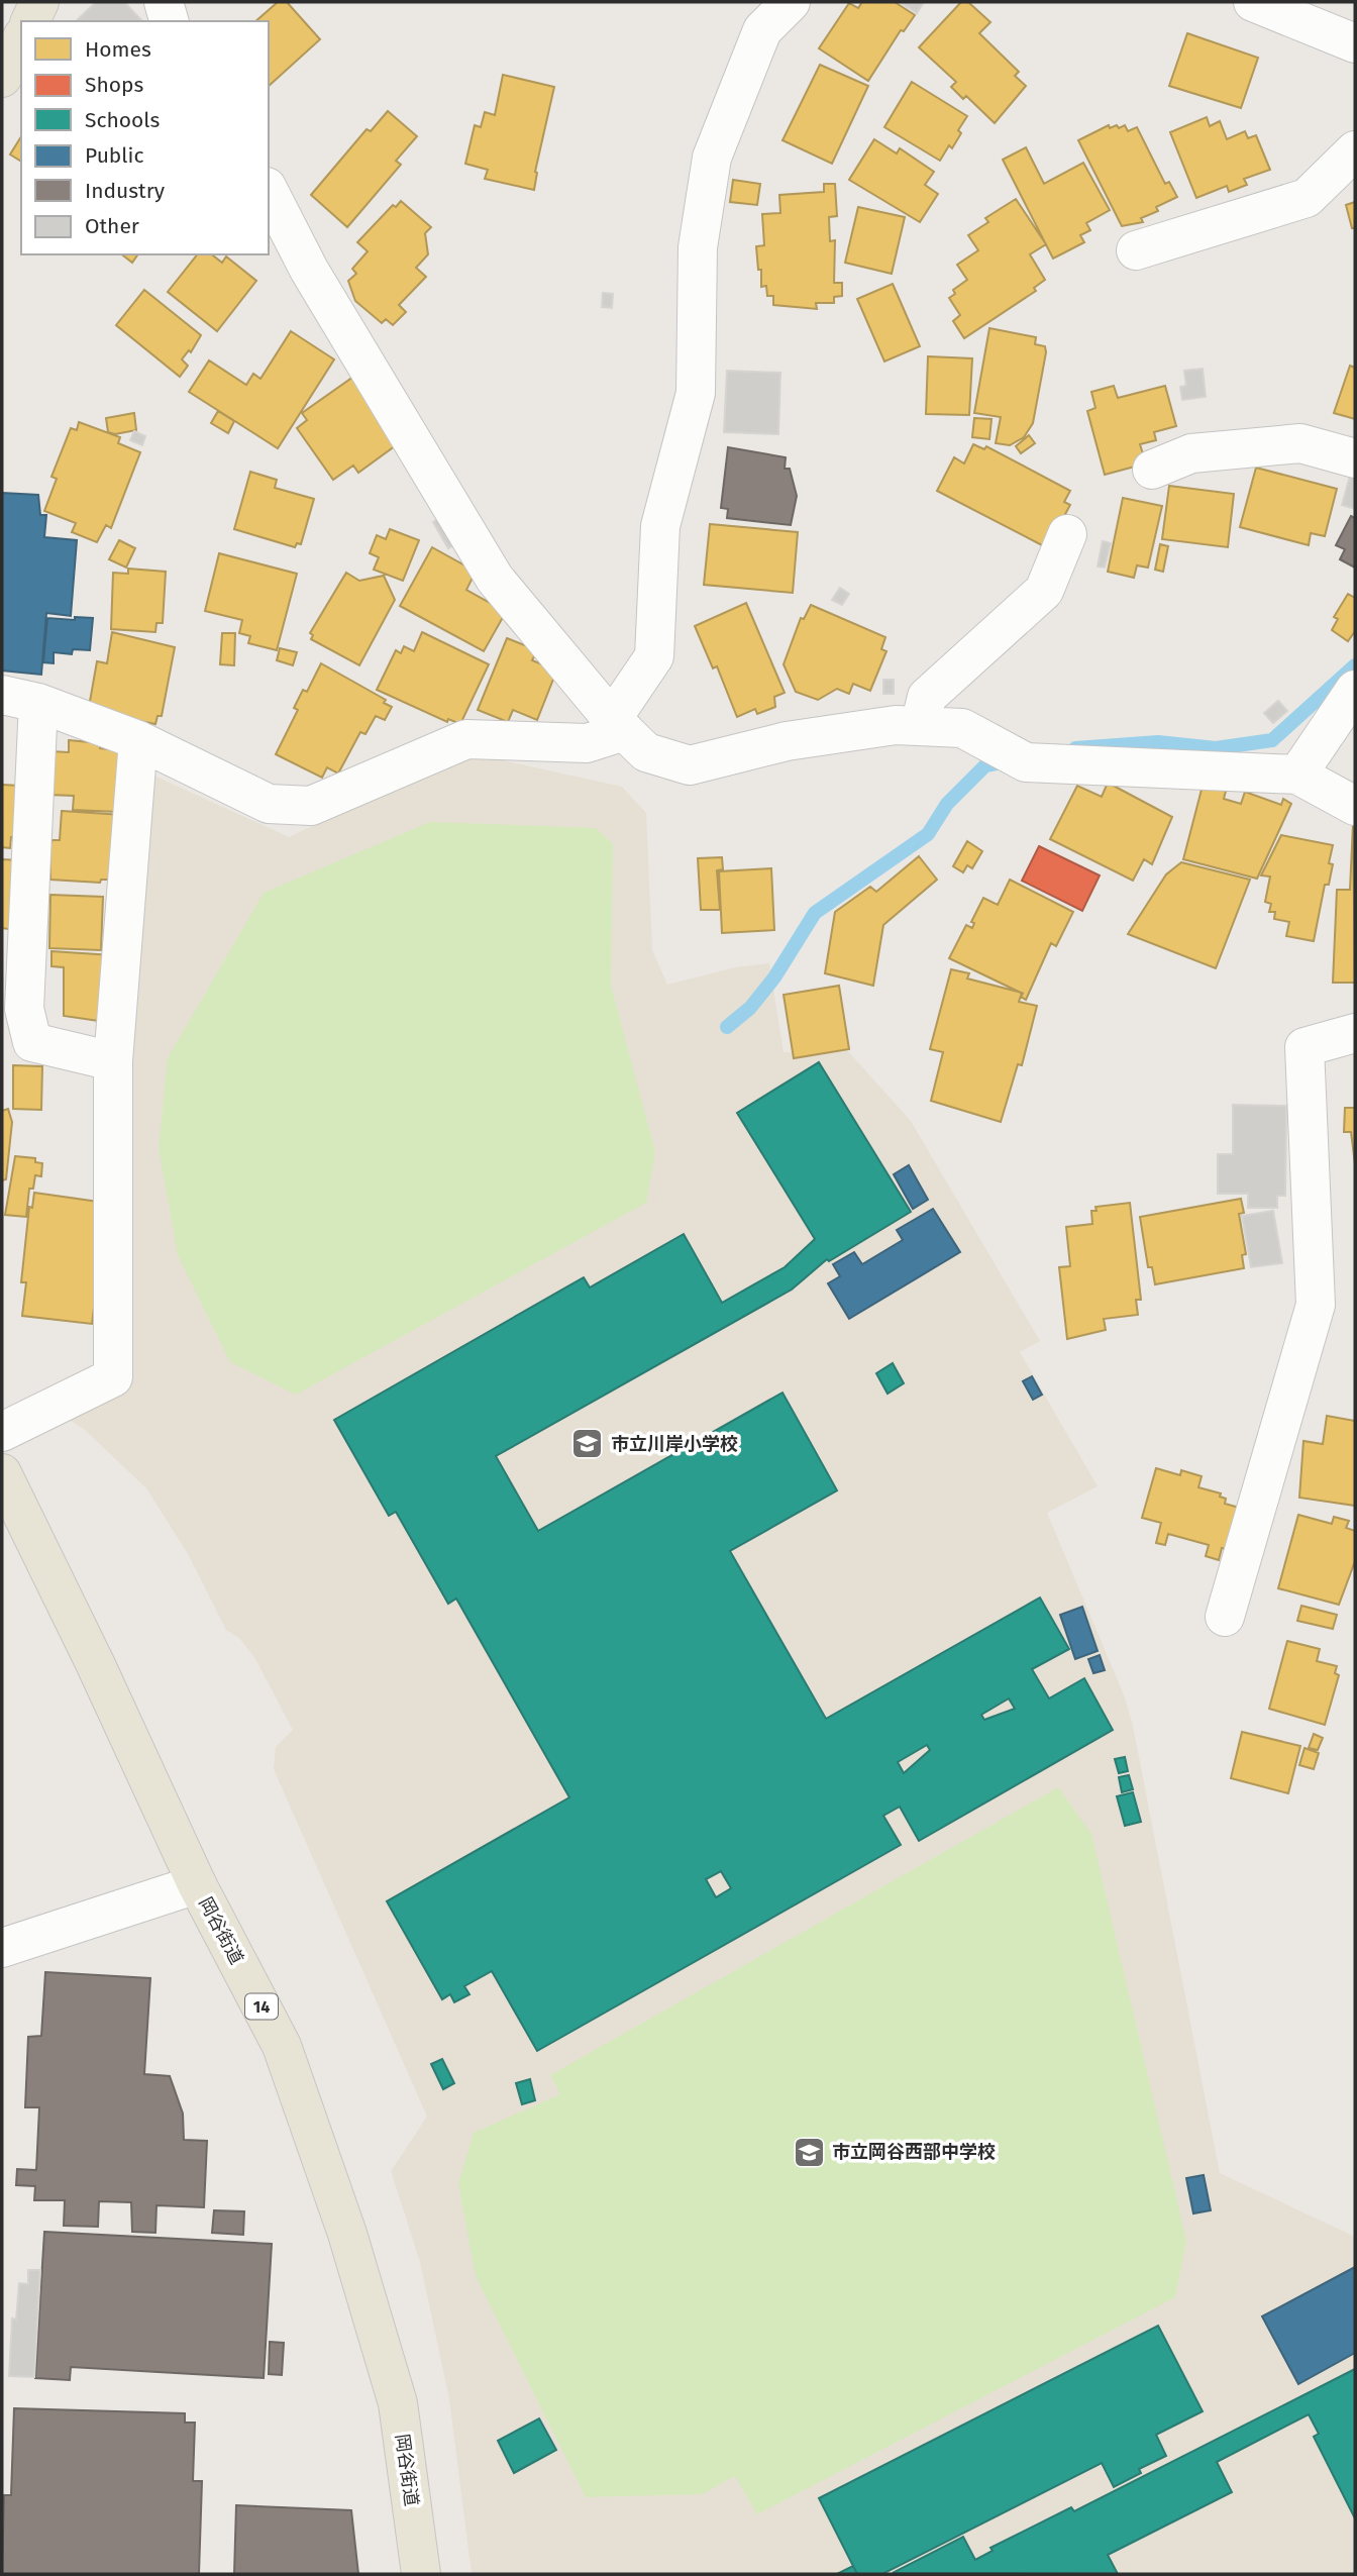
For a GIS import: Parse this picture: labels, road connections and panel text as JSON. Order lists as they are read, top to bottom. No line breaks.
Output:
{"streets":{"main road":["岡谷街道","14"]},"places":{"school or university":["市立川岸小学校","市立岡谷西部中学校"]},"legend":["Homes","Shops","Schools","Public","Industry","Other"]}
